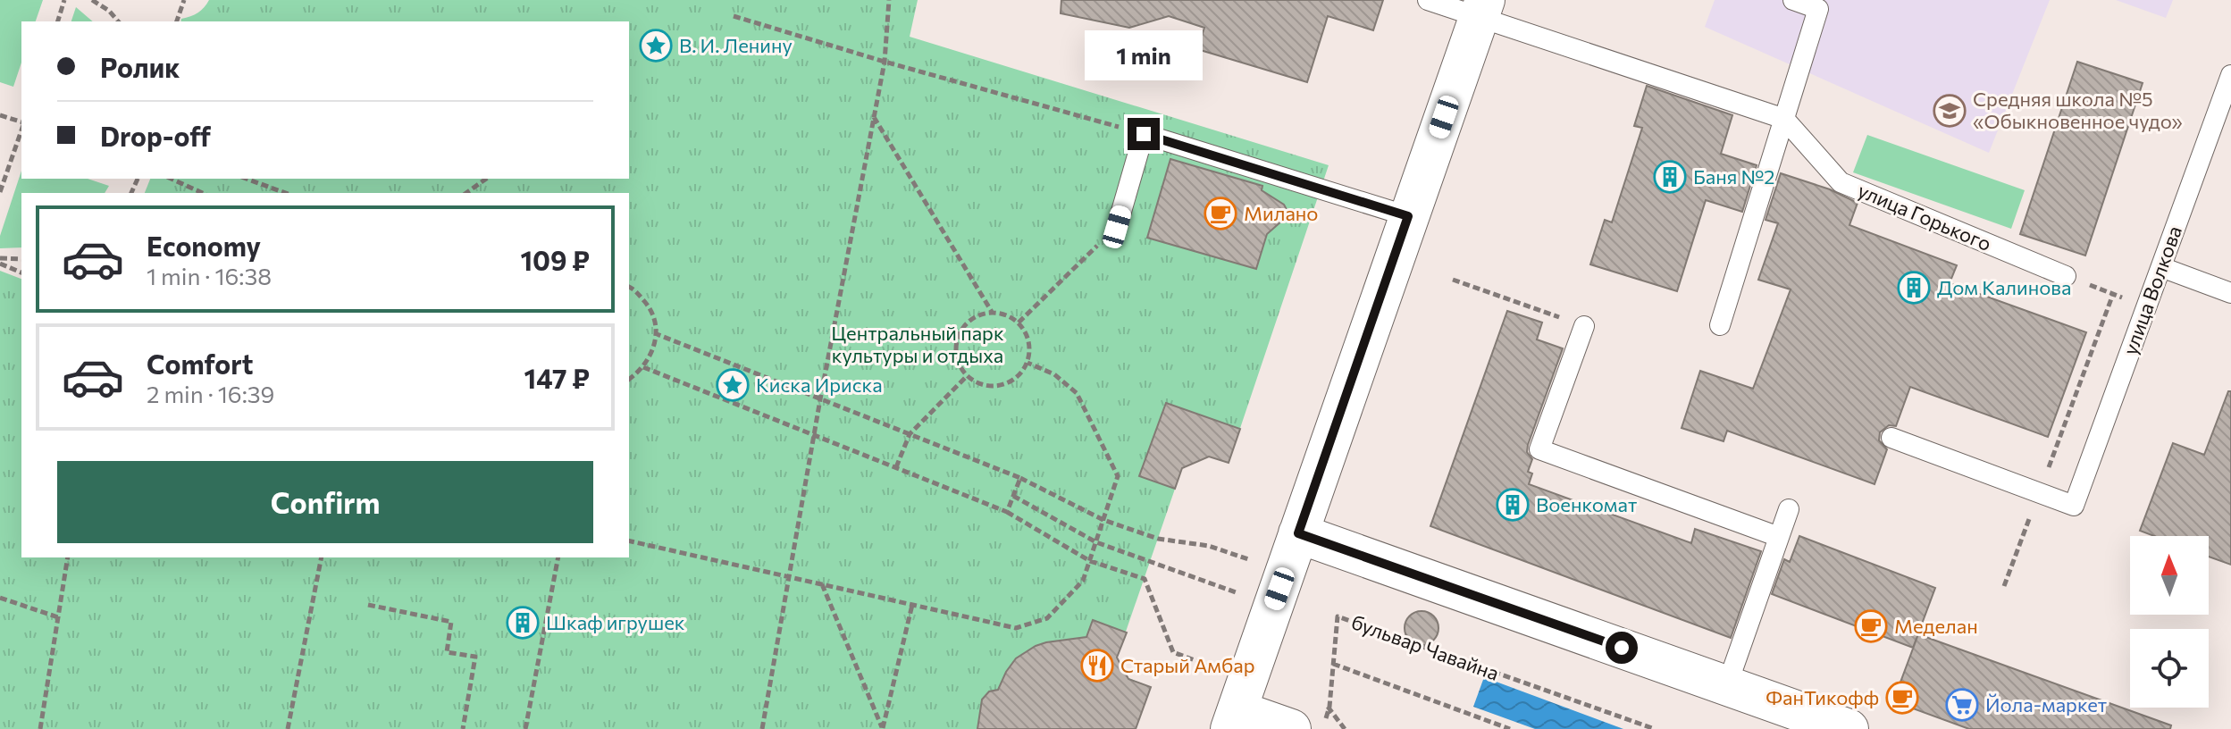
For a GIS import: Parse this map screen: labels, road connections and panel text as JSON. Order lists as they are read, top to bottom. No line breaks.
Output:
{"streets":{"lane":["улица Горького","улица Волкова"],"path":["бульвар Чавайна"]},"parks":["Центральный парк культуры и отдыха"],"places":{"place":["В. И. Ленину","Киска Ириска"],"school or university":["Средняя школа №5 «Обыкновенное чудо»"],"building":["Баня №2","Дом Калинова","Военкомат","Шкаф игрушек"],"cafe":["Милано","Меделан","ФанТикофф"],"restaurant":["Старый Амбар"],"supermarket":["Йола-маркет"]},"north":"top","page":{"banner":["Ролик","Drop-off"],"bubble":"1 min","list":[{"name":"Economy","note":"1 min · 16:38","value":"109 ₽"},{"name":"Comfort","note":"2 min · 16:39","value":"147 ₽"}],"buttons":"Confirm"}}
